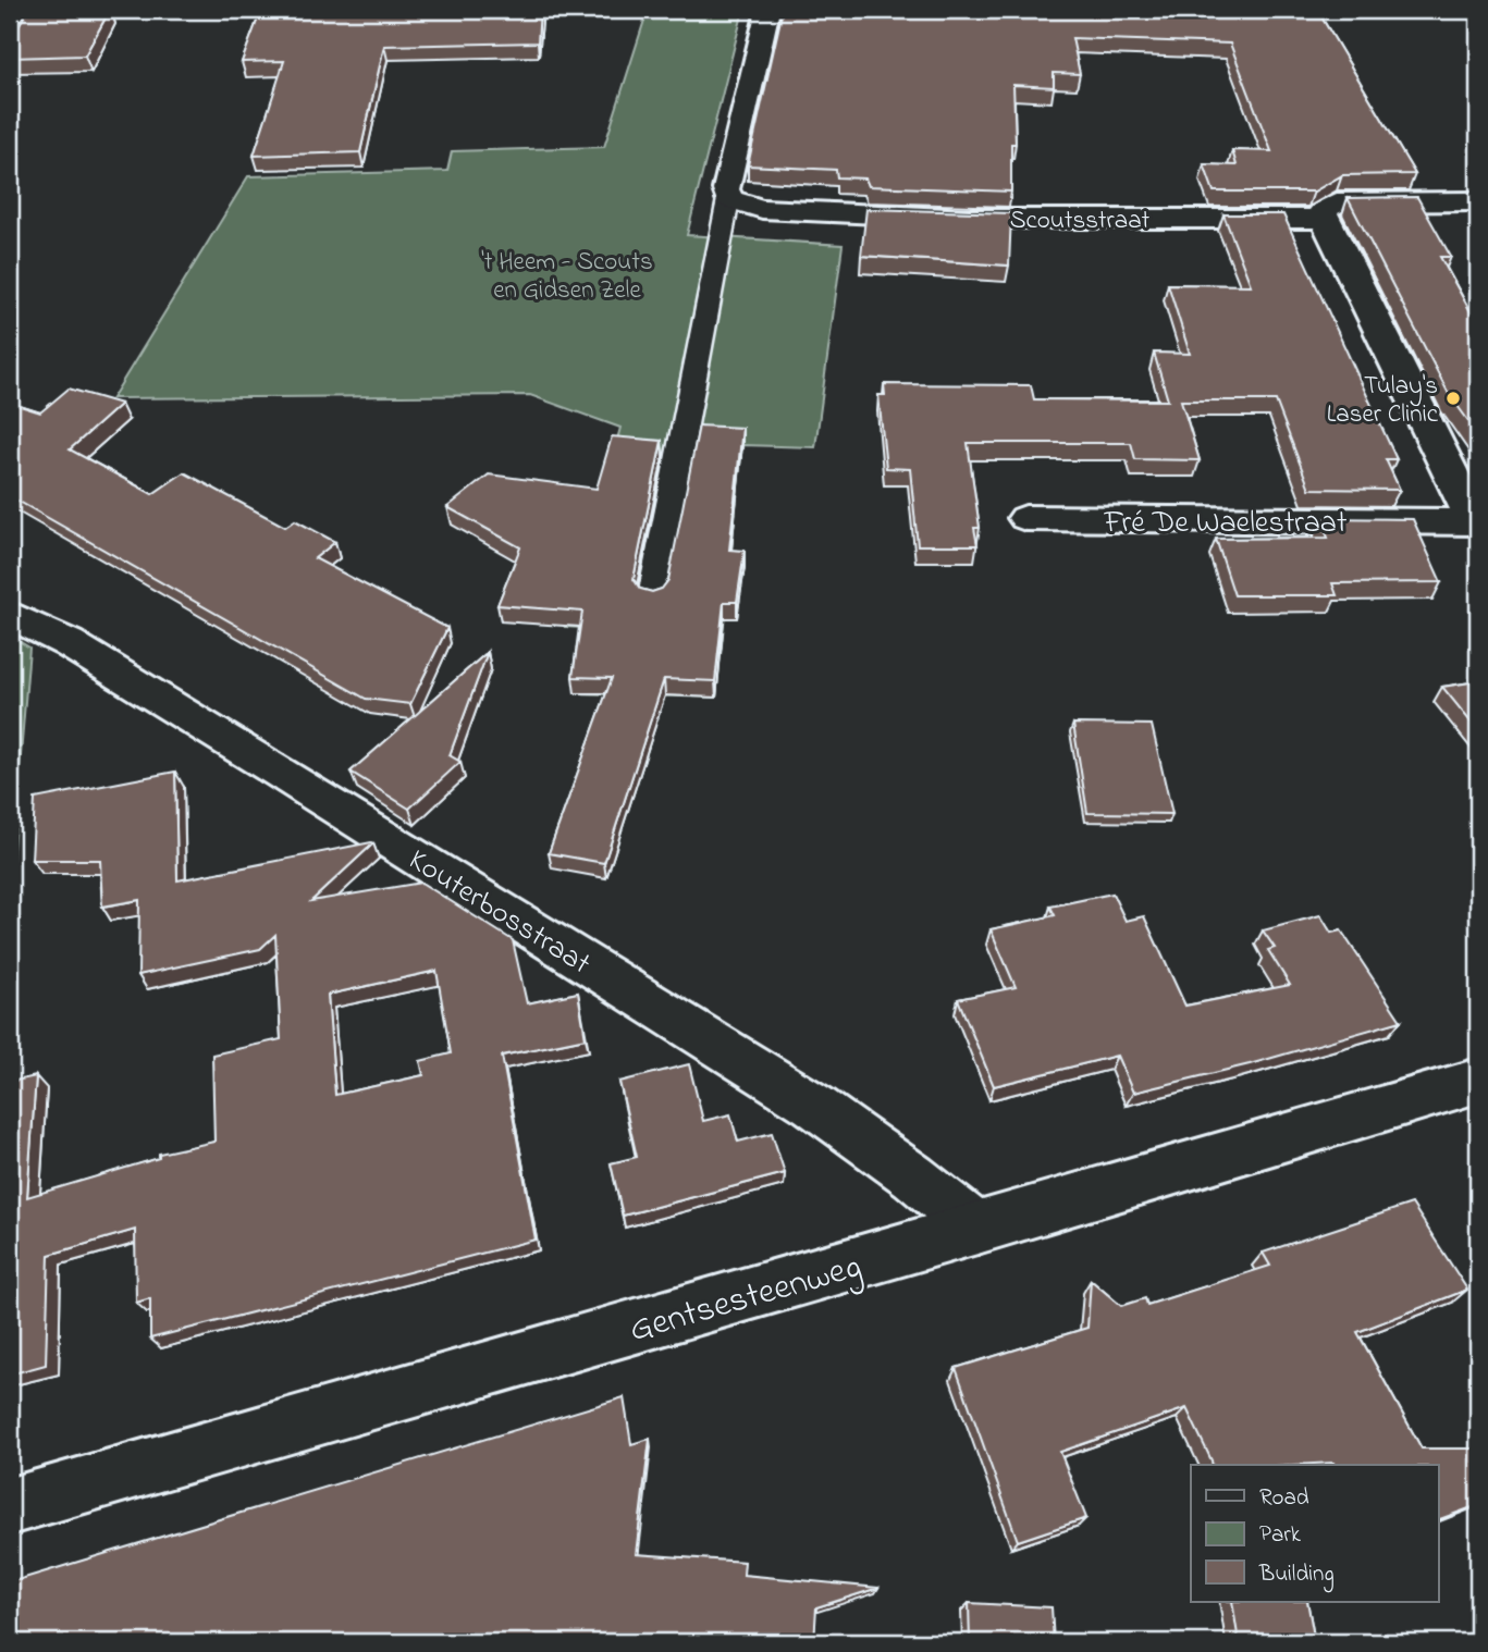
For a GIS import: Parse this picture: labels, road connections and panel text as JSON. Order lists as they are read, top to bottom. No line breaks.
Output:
{"streets":{"street":["Scoutsstraat","Fré De Waelestraat","Kouterbosstraat","Gentsesteenweg"]},"crossings":[["Scoutsstraat","Fré De Waelestraat"],["Kouterbosstraat","Gentsesteenweg"]],"parks":["'t Heem - Scouts en Gidsen Zele"],"places":["Tulay's Laser Clinic"],"legend":["Road","Park","Building"]}
